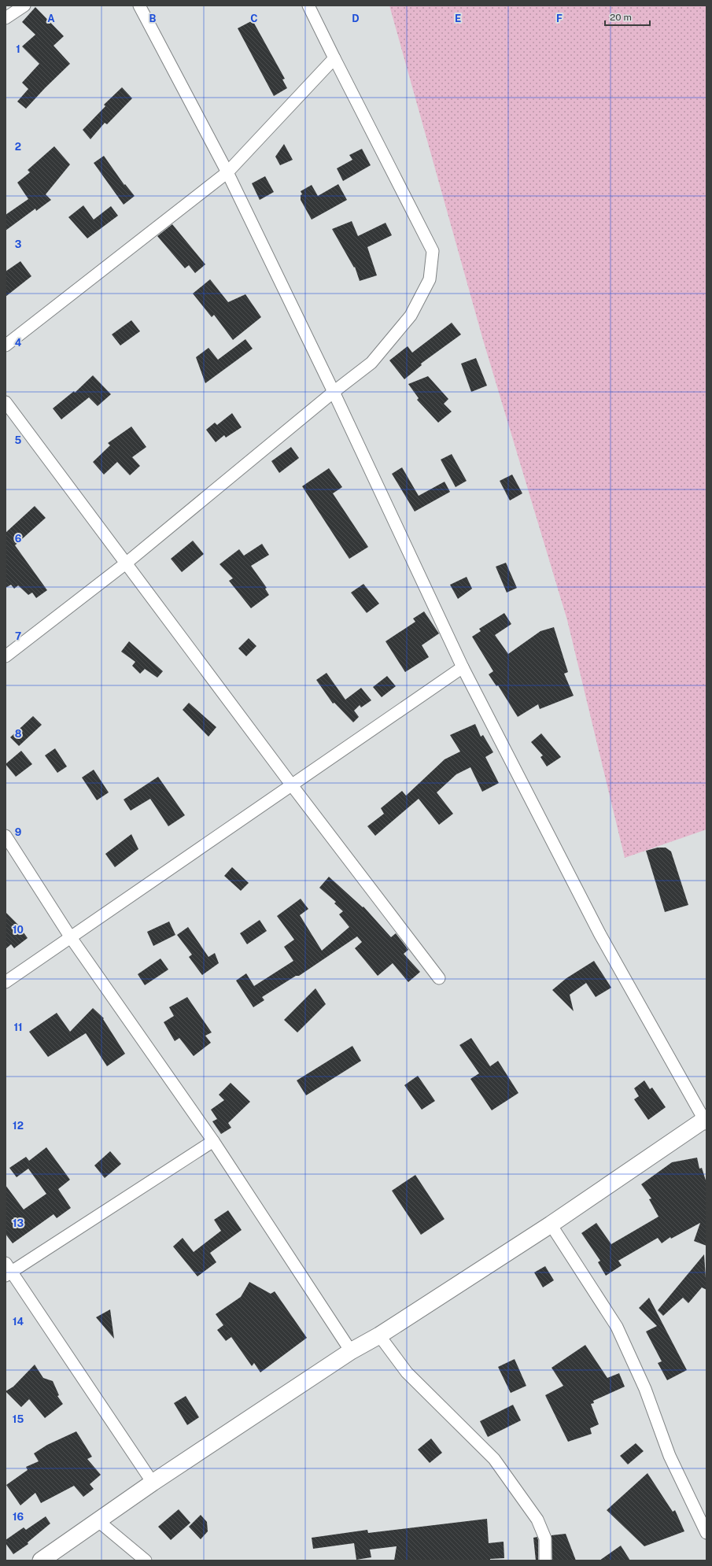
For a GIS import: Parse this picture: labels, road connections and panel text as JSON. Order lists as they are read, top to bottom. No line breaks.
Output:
{"scale_bar":"20 m","grid":{"columns":["A","B","C","D","E","F"],"rows":["1","2","3","4","5","6","7","8","9","10","11","12","13","14","15","16"]}}
